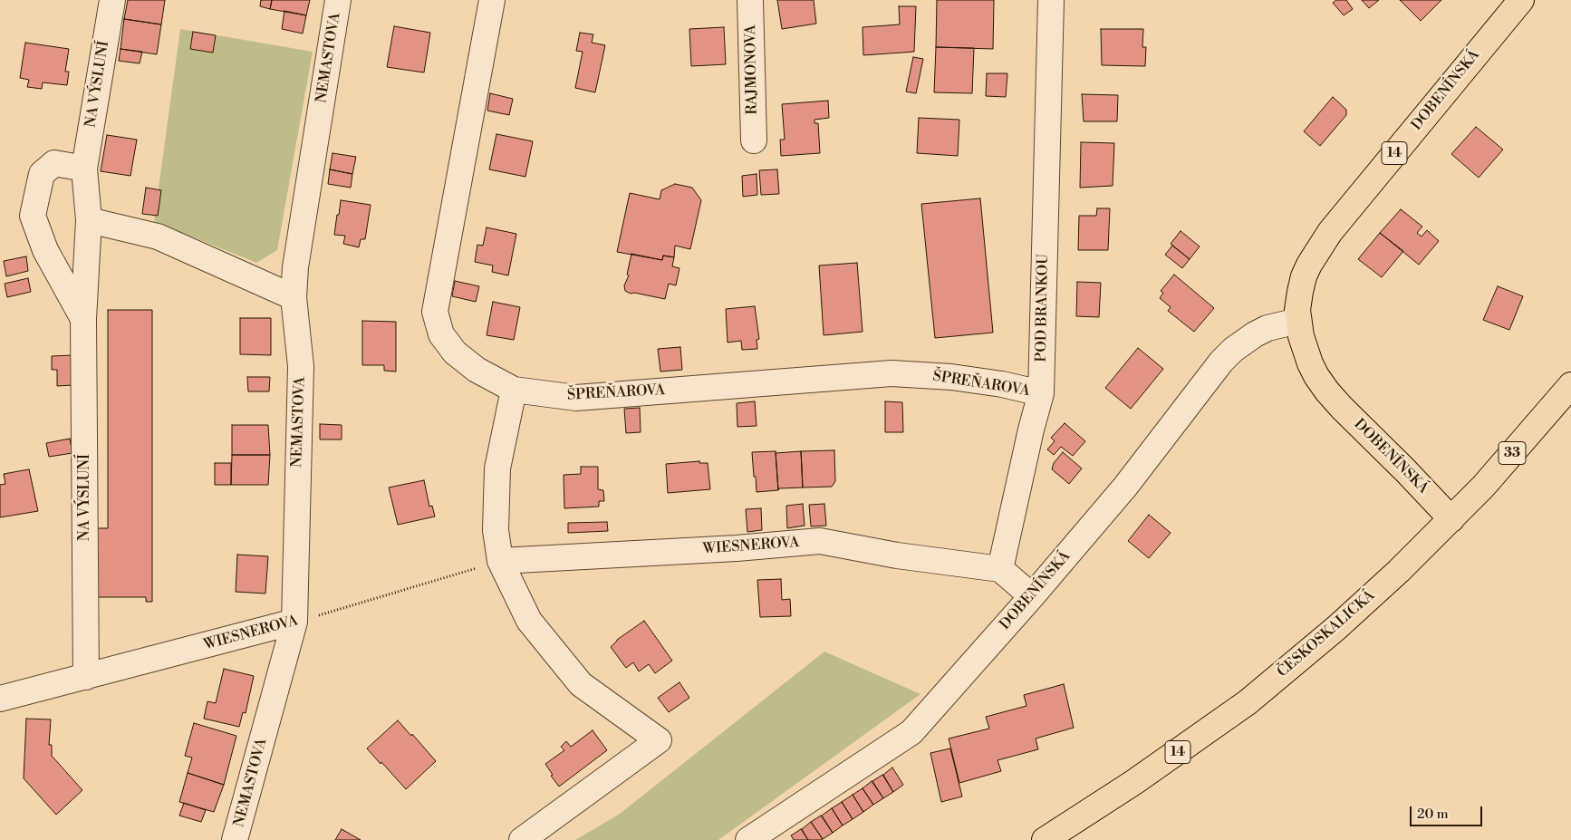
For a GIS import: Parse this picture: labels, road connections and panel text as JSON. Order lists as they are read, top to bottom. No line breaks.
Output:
{"streets":{"main road":["DOBENÍNSKÁ","14","33","ČESKOSKALICKÁ"],"street":["NEMASTOVA","RAJMONOVA","NA VÝSLUNÍ","POD BRANKOU","ŠPREŇAROVA","WIESNEROVA"]},"crossings":[["NEMASTOVA","WIESNEROVA"],["NA VÝSLUNÍ","WIESNEROVA"],["DOBENÍNSKÁ","ČESKOSKALICKÁ"],["POD BRANKOU","ŠPREŇAROVA"],["POD BRANKOU","WIESNEROVA"]],"scale_bar":"20 m"}
